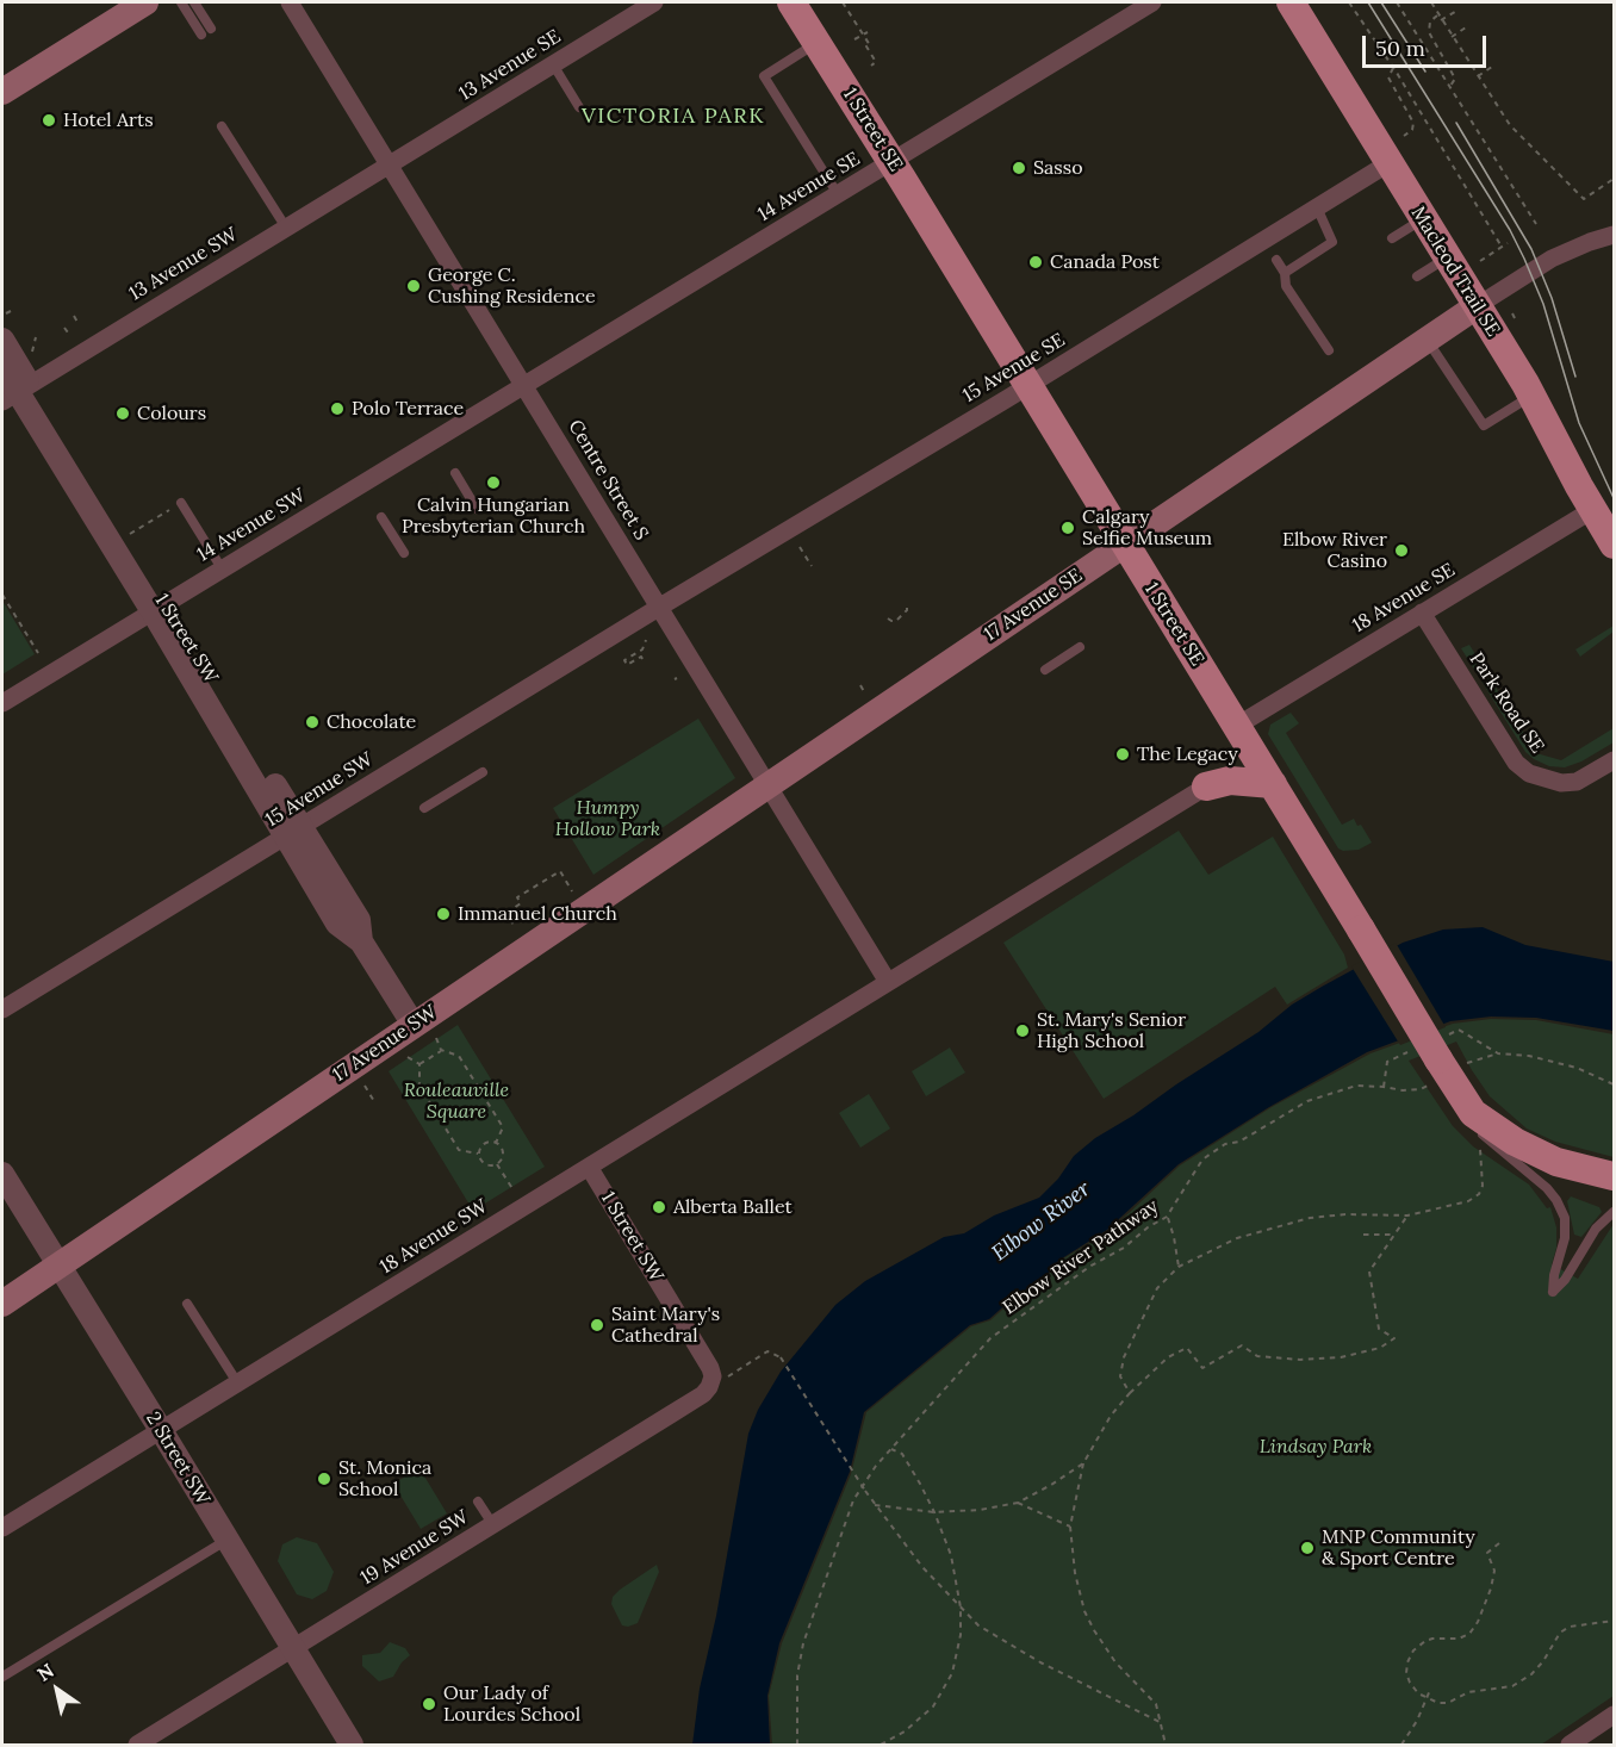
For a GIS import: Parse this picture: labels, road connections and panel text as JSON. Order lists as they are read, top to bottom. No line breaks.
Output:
{"streets":{"main road":["1 Street SE","Macleod Trail SE","17 Avenue SE","17 Avenue SW"],"street":["13 Avenue SE","14 Avenue SE","13 Avenue SW","15 Avenue SE","Centre Street S","14 Avenue SW","18 Avenue SE","1 Street SW","Park Road SE","15 Avenue SW","18 Avenue SW","2 Street SW","19 Avenue SW"],"path":["Elbow River Pathway"]},"crossings":[["13 Avenue SE","13 Avenue SW"],["13 Avenue SE","Centre Street S"],["1 Street SE","14 Avenue SE"],["1 Street SE","15 Avenue SE"],["1 Street SE","18 Avenue SE"],["1 Street SE","17 Avenue SE"],["1 Street SE","Elbow River Pathway"],["14 Avenue SE","Centre Street S"],["14 Avenue SE","14 Avenue SW"],["13 Avenue SW","Centre Street S"],["13 Avenue SW","1 Street SW"],["Macleod Trail SE","15 Avenue SE"],["Macleod Trail SE","18 Avenue SE"],["Macleod Trail SE","17 Avenue SE"],["15 Avenue SE","Centre Street S"],["15 Avenue SE","15 Avenue SW"],["Centre Street S","14 Avenue SW"],["Centre Street S","17 Avenue SE"],["Centre Street S","15 Avenue SW"],["Centre Street S","17 Avenue SW"],["Centre Street S","18 Avenue SW"],["14 Avenue SW","1 Street SW"],["18 Avenue SE","Park Road SE"],["17 Avenue SE","17 Avenue SW"],["1 Street SW","15 Avenue SW"],["1 Street SW","17 Avenue SW"],["1 Street SW","18 Avenue SW"],["1 Street SW","19 Avenue SW"],["17 Avenue SW","2 Street SW"],["18 Avenue SW","2 Street SW"],["2 Street SW","19 Avenue SW"]],"districts":["VICTORIA PARK"],"water":["Elbow River"],"parks":["Humpy Hollow Park","Rouleauville Square","Lindsay Park"],"places":["Hotel Arts","Sasso","Canada Post","George C. Cushing Residence","Polo Terrace","Colours","Calvin Hungarian Presbyterian Church","Calgary Selfie Museum","Elbow River Casino","Chocolate","The Legacy","Immanuel Church","St. Mary's Senior High School","Alberta Ballet","Saint Mary's Cathedral","St. Monica School","MNP Community & Sport Centre","Our Lady of Lourdes School"],"scale_bar":"50 m","north":"top left"}
